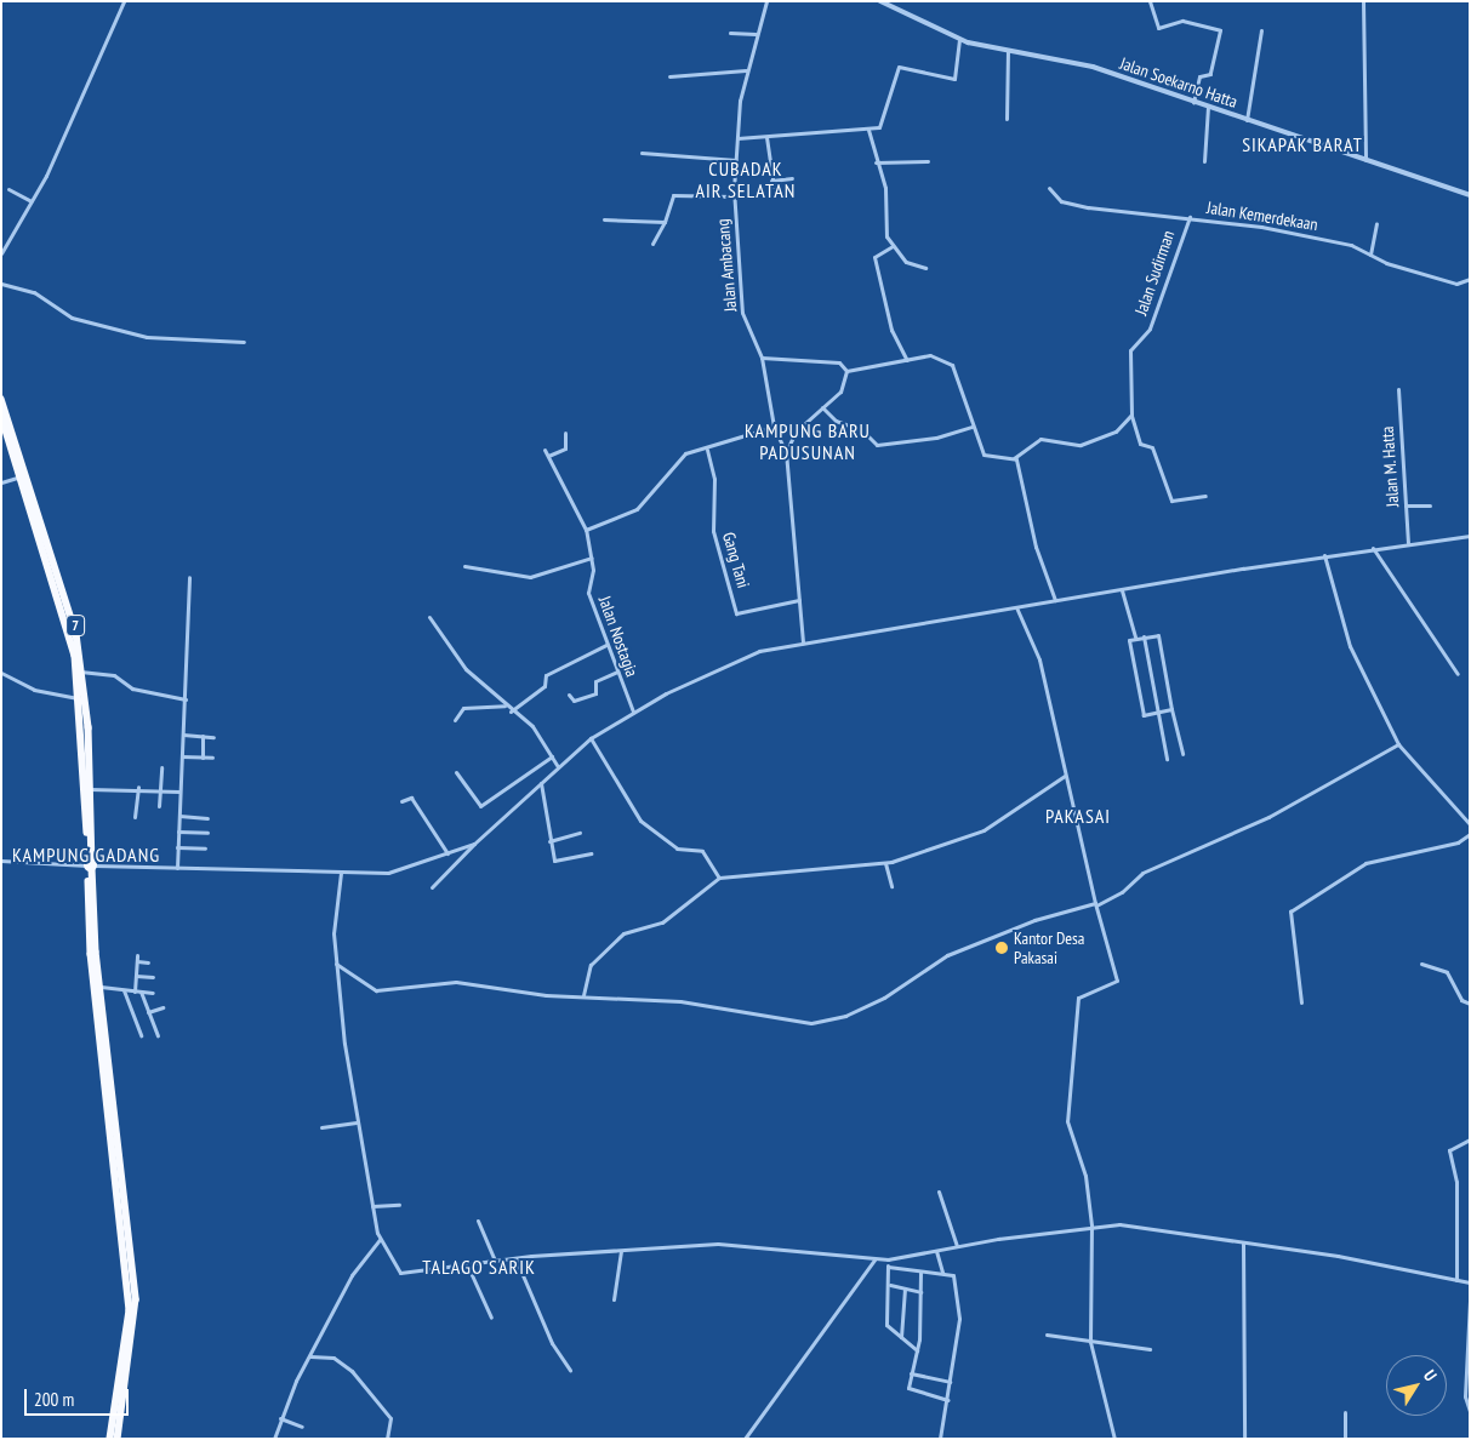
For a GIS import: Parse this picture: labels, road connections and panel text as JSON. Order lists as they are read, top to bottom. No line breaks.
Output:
{"streets":{"highway":["7"],"street":["Jalan Soekarno Hatta","Jalan Kemerdekaan","Jalan Ambacang","Jalan Sudirman","Jalan M. Hatta","Gang Tani","Jalan Nostagia"]},"crossings":[["Jalan Kemerdekaan","Jalan Sudirman"]],"districts":["SIKAPAK BARAT","CUBADAK AIR SELATAN","KAMPUNG BARU PADUSUNAN","PAKASAI","KAMPUNG GADANG","TALAGO SARIK"],"places":["Kantor Desa Pakasai"],"scale_bar":"200 m","north":"top right"}
